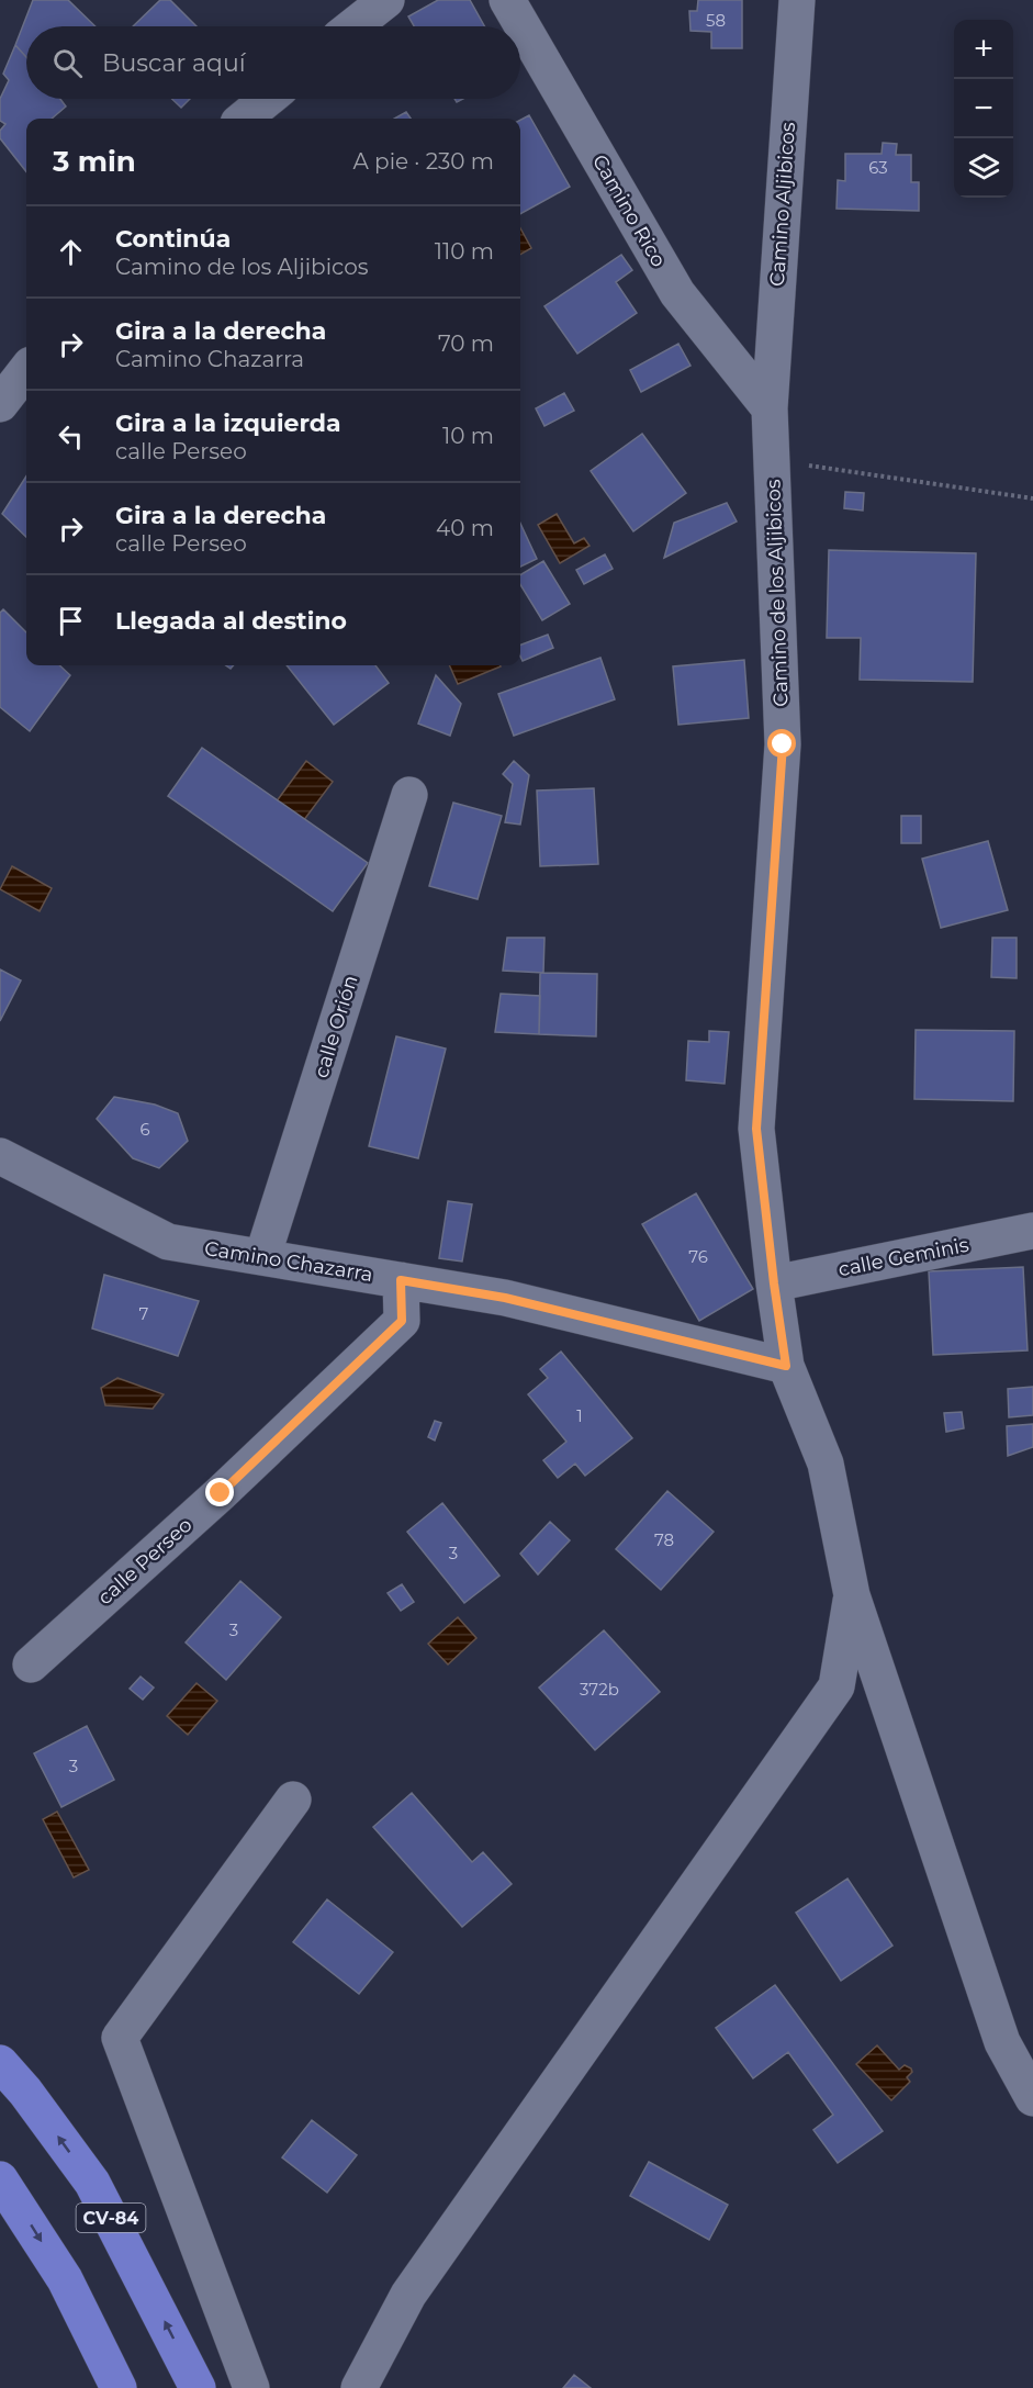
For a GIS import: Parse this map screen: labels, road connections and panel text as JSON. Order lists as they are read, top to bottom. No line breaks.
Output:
{"streets":{"main road":["CV-84"],"street":["Camino Aljibicos","Camino Rico","Camino de los Aljibicos","calle Orión","calle Geminis","Camino Chazarra","calle Perseo"]},"crossings":[["Camino Aljibicos","Camino Rico"],["Camino Aljibicos","Camino de los Aljibicos"],["Camino Rico","Camino de los Aljibicos"],["Camino de los Aljibicos","calle Geminis"],["Camino de los Aljibicos","Camino Chazarra"],["calle Orión","Camino Chazarra"],["Camino Chazarra","calle Perseo"]],"house_numbers":["58","63","6","76","7","1","78","3","3","372b","3"],"page":{"map_buttons":["+","−"],"search":"Buscar aquí","heading":["3 min","A pie · 230 m"],"list":[["Continúa","Camino de los Aljibicos","110 m"],["Gira a la derecha","Camino Chazarra","70 m"],["Gira a la izquierda","calle Perseo","10 m"],["Gira a la derecha","calle Perseo","40 m"],"Llegada al destino"]}}
